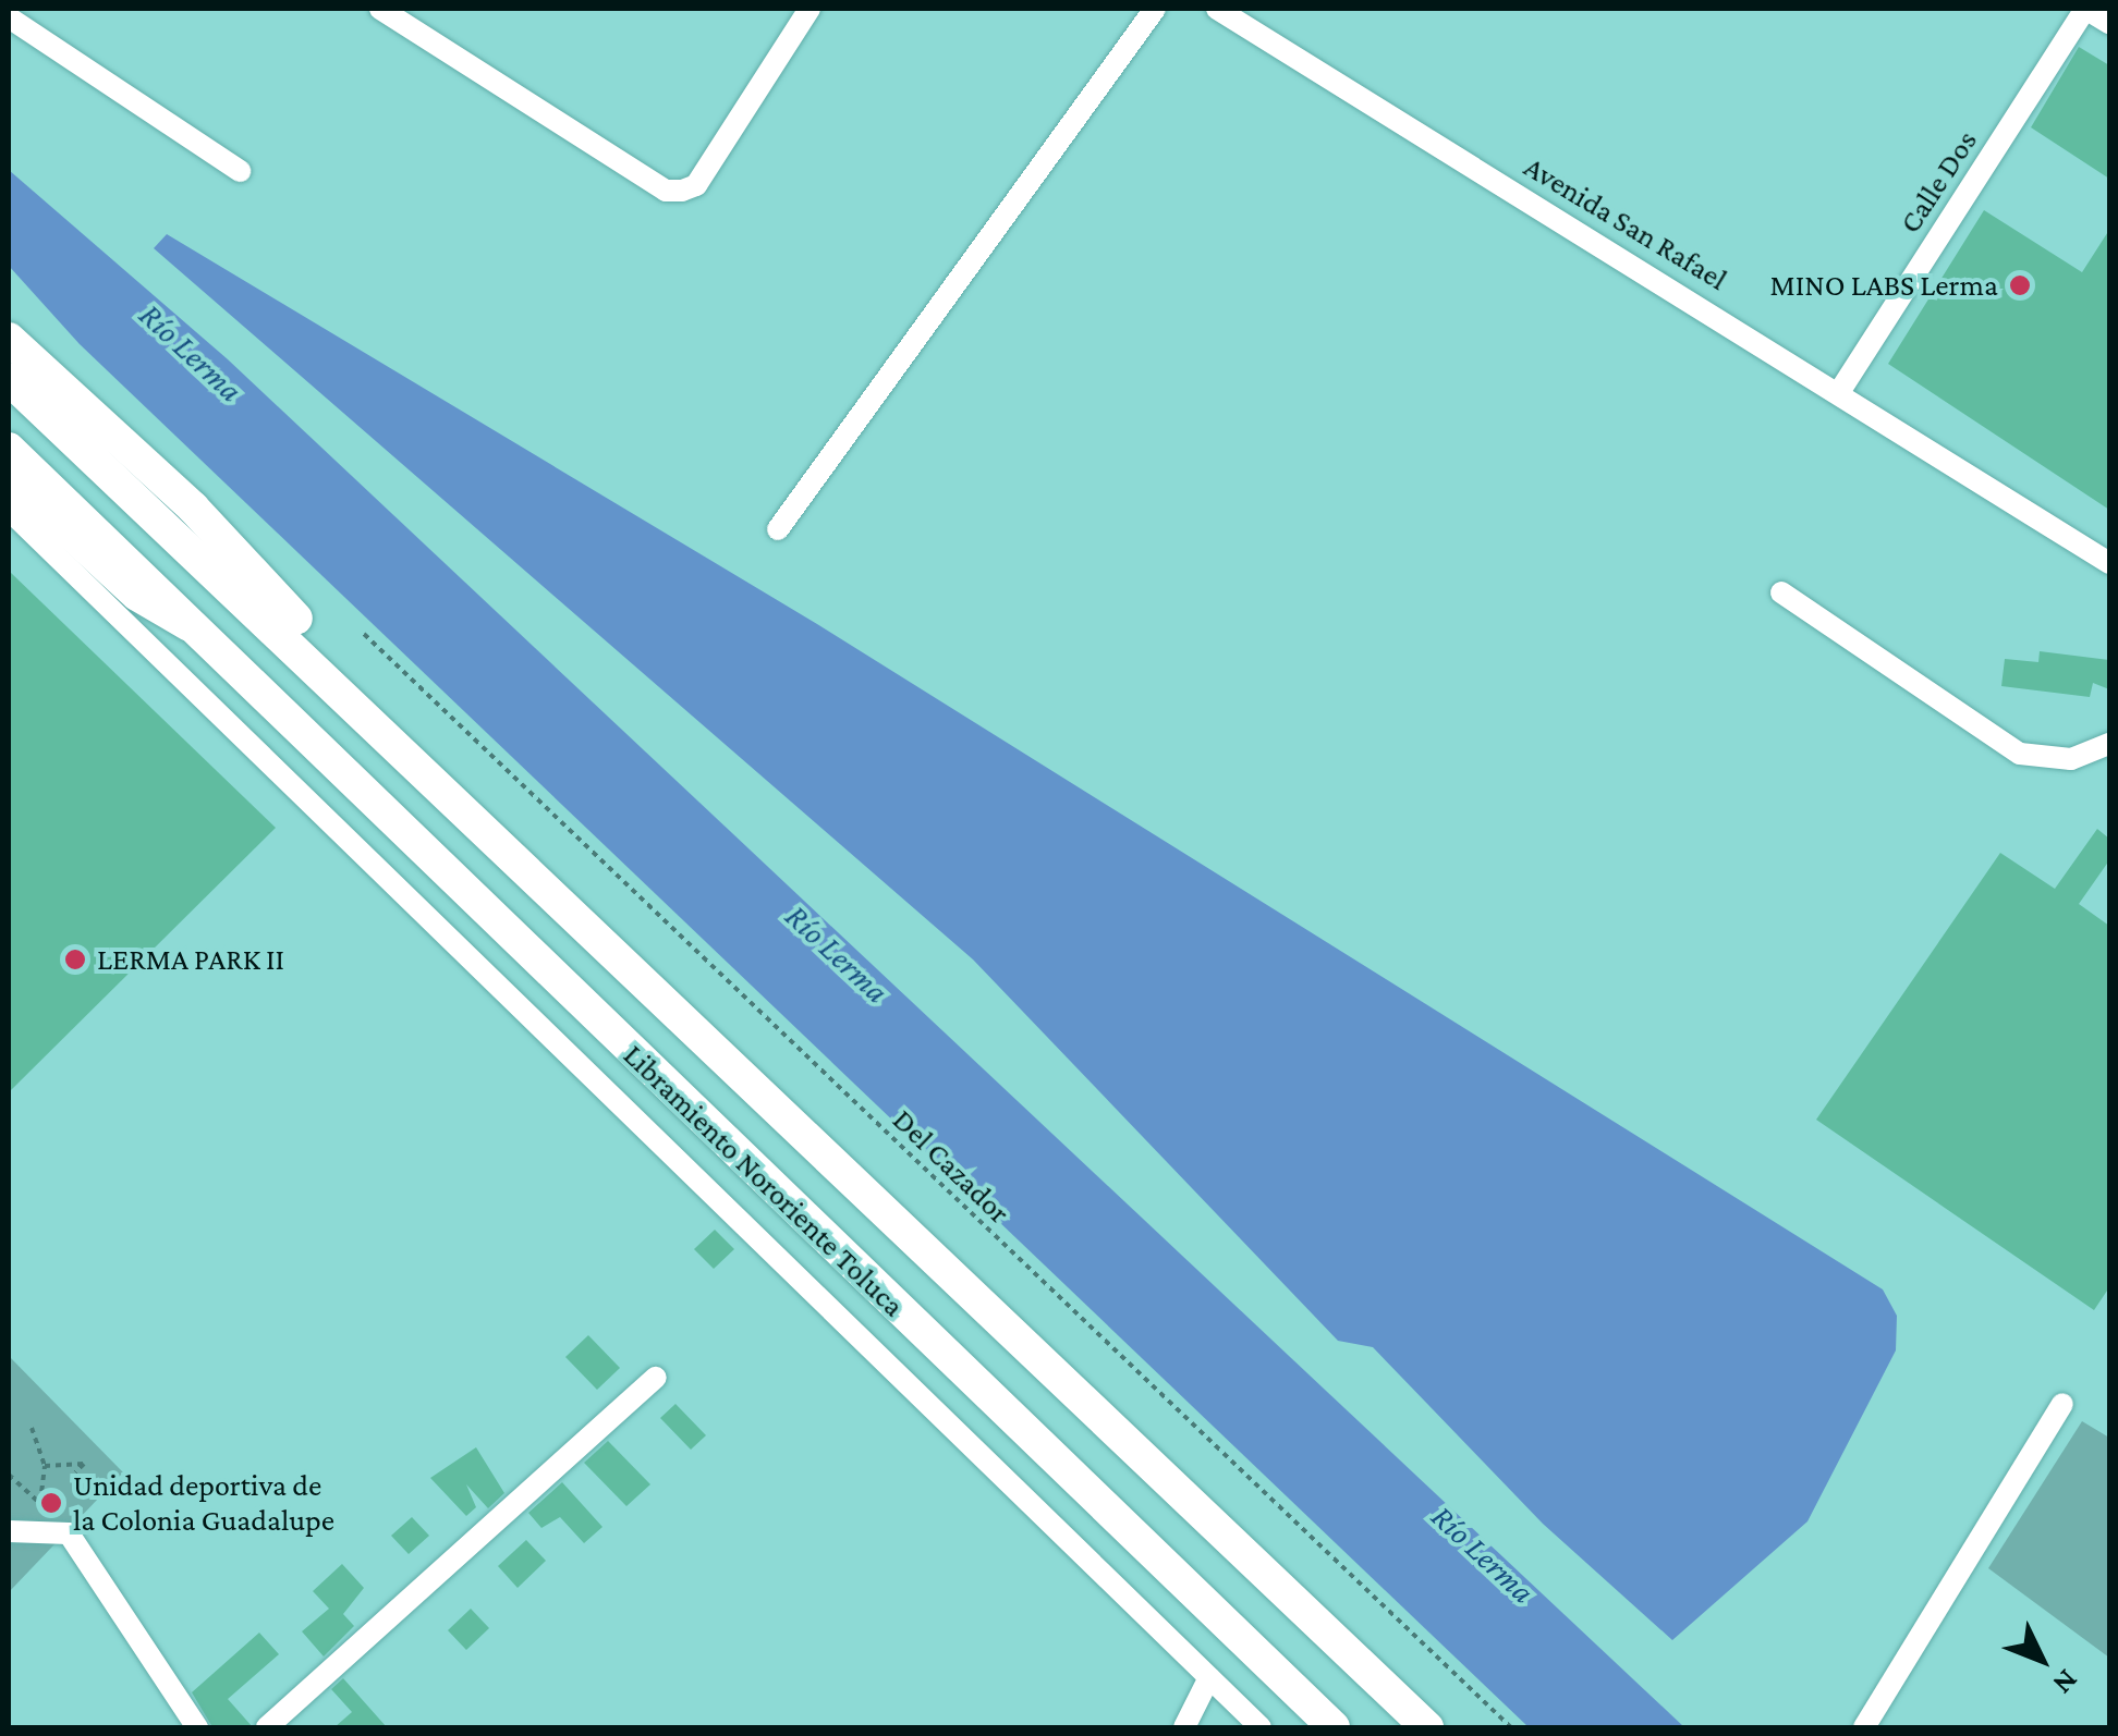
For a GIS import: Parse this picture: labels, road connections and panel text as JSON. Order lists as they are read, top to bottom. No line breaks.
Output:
{"streets":{"highway":["Libramiento Nororiente Toluca"],"street":["Calle Dos","Avenida San Rafael"],"path":["Del Cazador"]},"crossings":[["Calle Dos","Avenida San Rafael"]],"water":["Río Lerma"],"places":["MINO LABS Lerma","LERMA PARK II","Unidad deportiva de la Colonia Guadalupe"],"north":"bottom right"}
